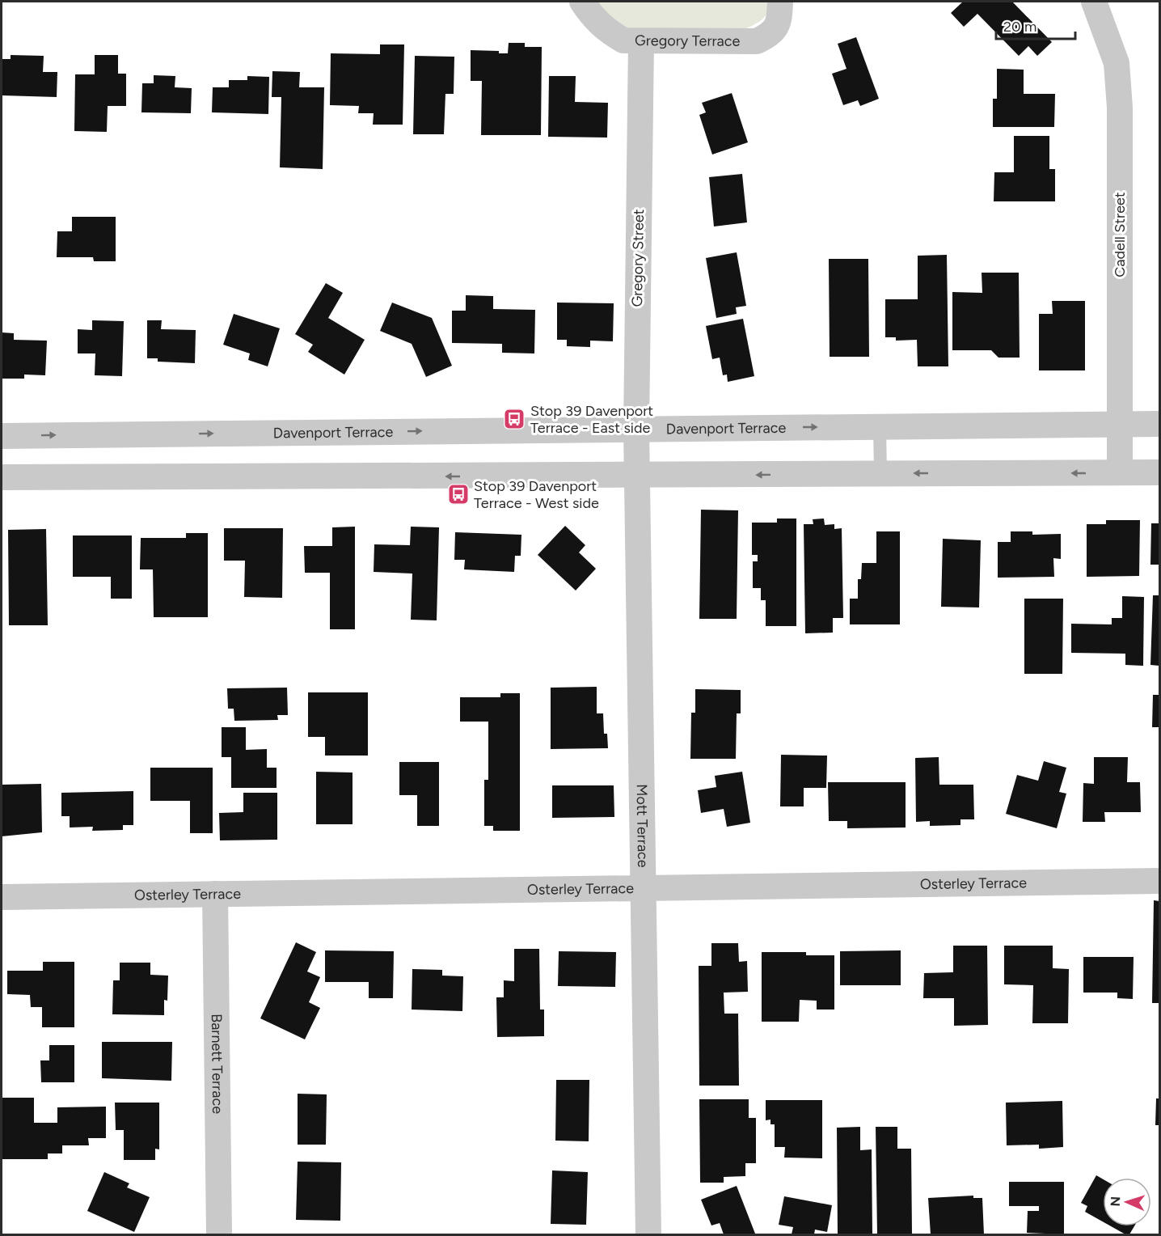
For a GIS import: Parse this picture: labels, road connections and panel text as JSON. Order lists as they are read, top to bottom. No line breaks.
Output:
{"streets":{"street":["Gregory Terrace","Cadell Street","Gregory Street","Davenport Terrace","Mott Terrace","Osterley Terrace","Barnett Terrace"]},"crossings":[["Gregory Terrace","Gregory Street"],["Cadell Street","Davenport Terrace"],["Gregory Street","Davenport Terrace"],["Gregory Street","Mott Terrace"],["Mott Terrace","Osterley Terrace"],["Osterley Terrace","Barnett Terrace"]],"places":{"bus stop":["Stop 39 Davenport Terrace - East side","Stop 39 Davenport Terrace - West side"]},"scale_bar":"20 m","north":"left"}
